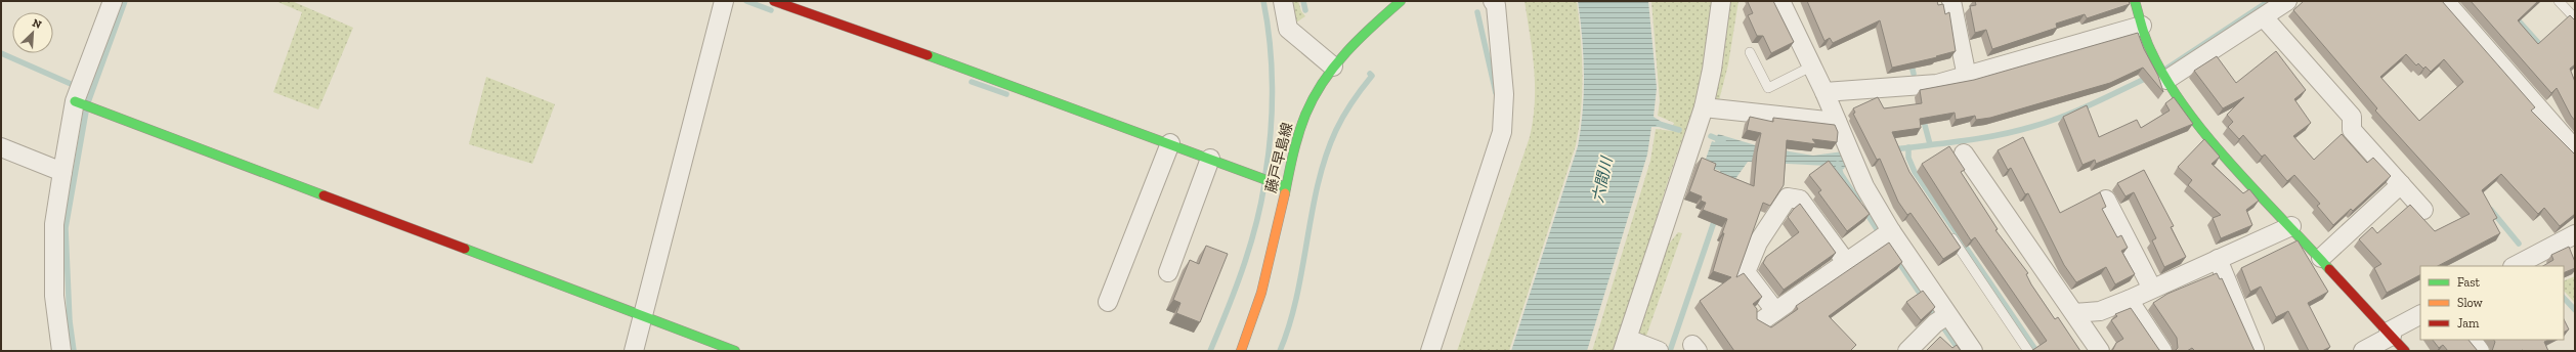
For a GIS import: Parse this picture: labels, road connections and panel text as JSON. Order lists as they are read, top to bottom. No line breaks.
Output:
{"streets":{"street":["藤戸早島線"]},"water":["六間川"],"legend":["Fast","Slow","Jam"],"north":"top right"}
